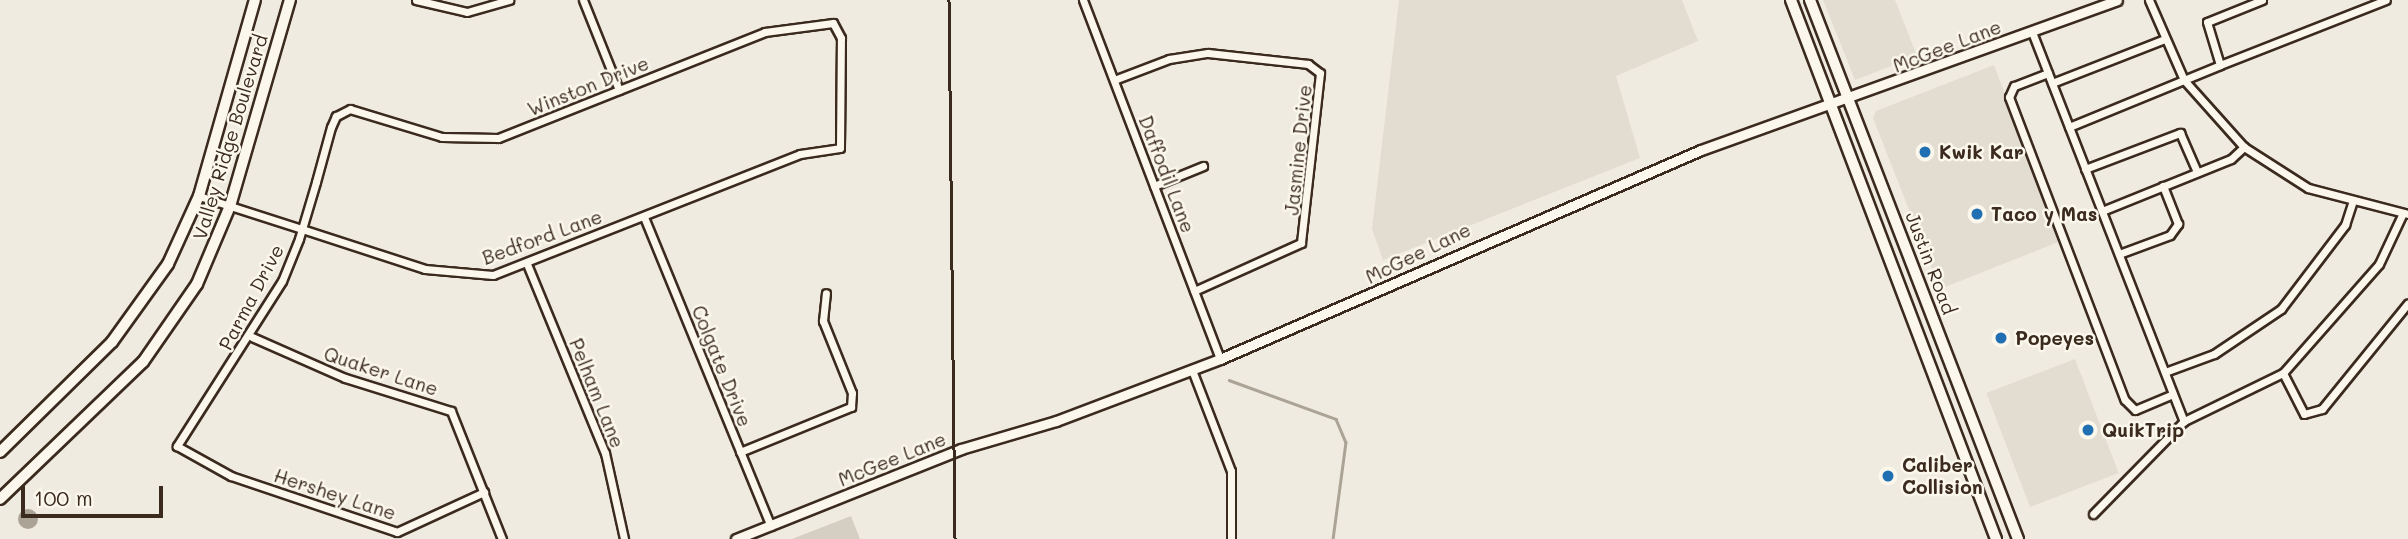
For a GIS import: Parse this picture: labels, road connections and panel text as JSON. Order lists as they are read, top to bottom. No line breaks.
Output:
{"streets":{"main road":["Valley Ridge Boulevard","Justin Road"],"street":["McGee Lane","Winston Drive","Jasmine Drive","Daffodil Lane","Bedford Lane","Parma Drive","Colgate Drive","Quaker Lane","Pelham Lane","Hershey Lane"]},"crossings":[["McGee Lane","Daffodil Lane"],["McGee Lane","Justin Road"],["McGee Lane","Colgate Drive"],["Winston Drive","Bedford Lane"],["Winston Drive","Parma Drive"],["Valley Ridge Boulevard","Bedford Lane"],["Jasmine Drive","Daffodil Lane"],["Bedford Lane","Parma Drive"],["Bedford Lane","Colgate Drive"],["Bedford Lane","Pelham Lane"],["Parma Drive","Quaker Lane"],["Parma Drive","Hershey Lane"],["Quaker Lane","Hershey Lane"]],"places":["Kwik Kar","Taco y Mas","Popeyes","QuikTrip","Caliber Collision"],"scale_bar":"100 m"}
